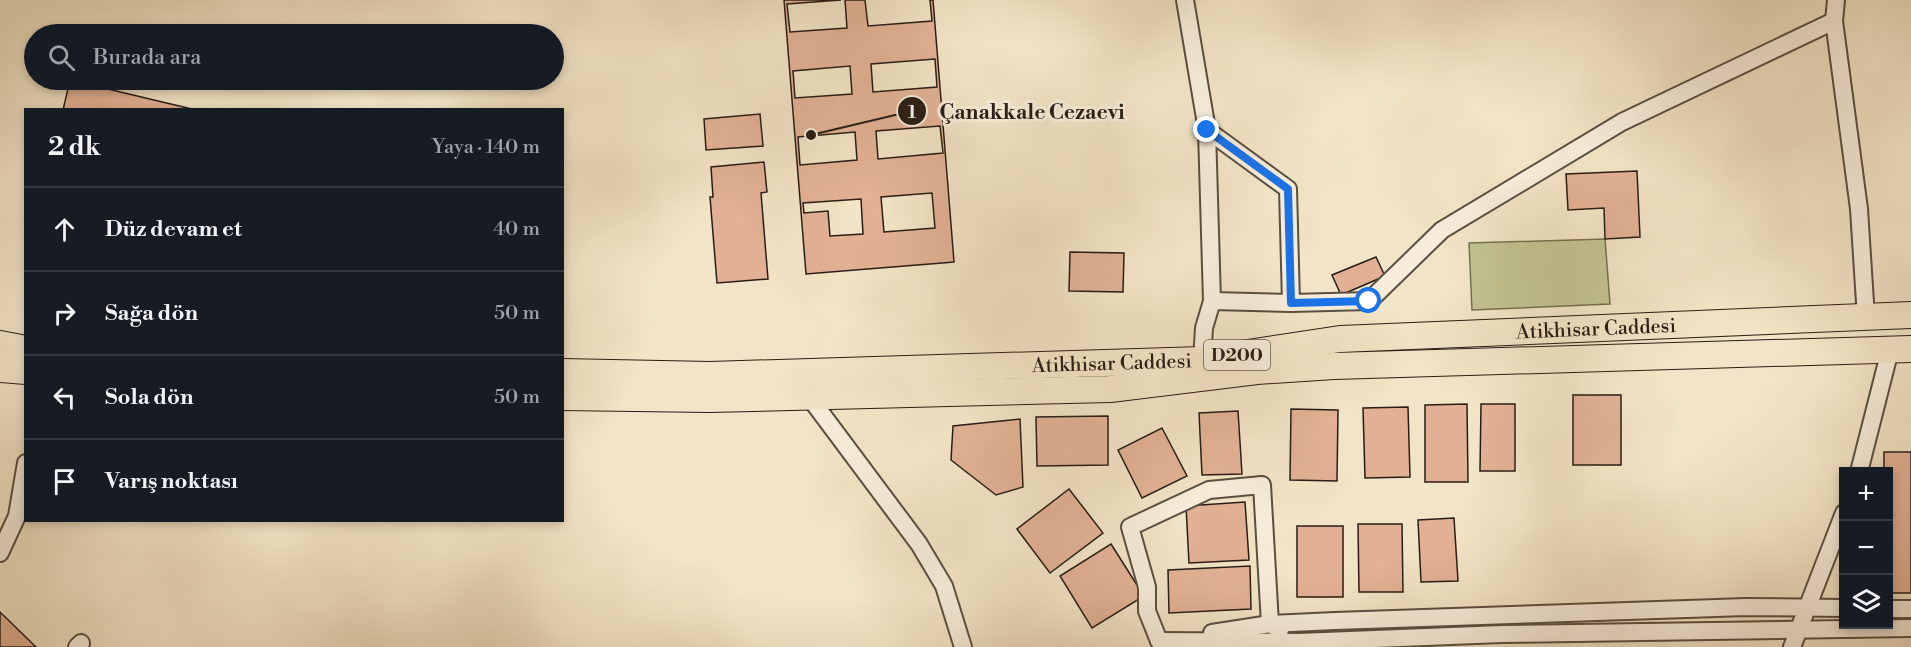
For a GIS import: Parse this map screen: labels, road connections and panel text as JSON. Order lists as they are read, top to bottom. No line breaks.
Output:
{"streets":{"highway":["Atikhisar Caddesi","D200"]},"places":["Çanakkale Cezaevi"],"page":{"search":"Burada ara","heading":["2 dk","Yaya · 140 m"],"list":[["Düz devam et","40 m"],["Sağa dön","50 m"],["Sola dön","50 m"],"Varış noktası"],"map_buttons":["+","−"]}}
